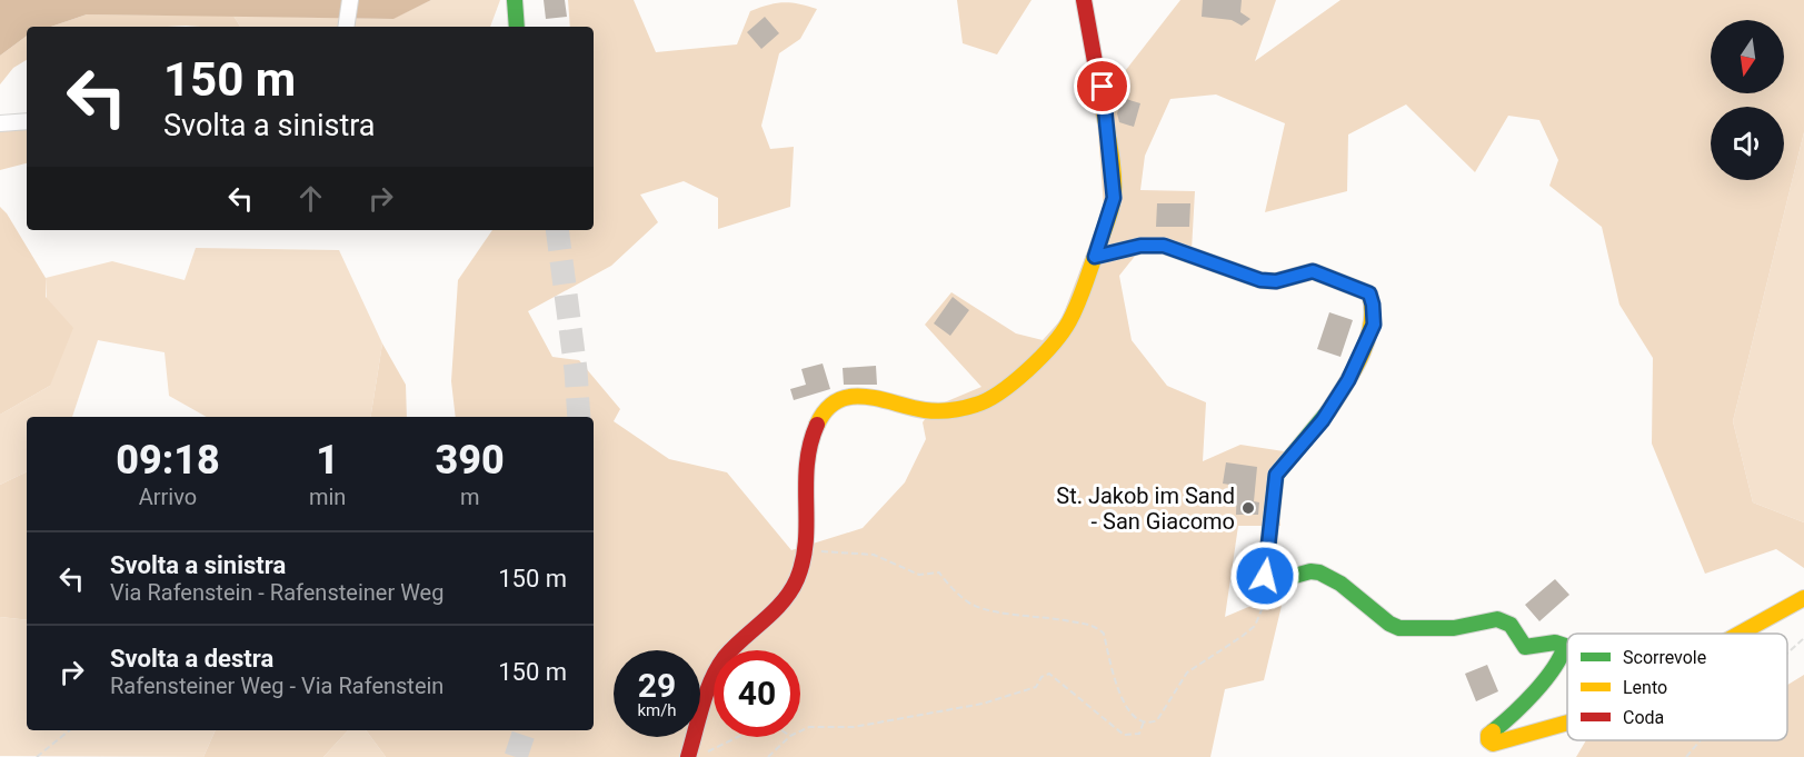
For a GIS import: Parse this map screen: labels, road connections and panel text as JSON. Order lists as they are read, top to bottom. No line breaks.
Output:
{"places":["St. Jakob im Sand - San Giacomo"],"legend":["Scorrevole","Lento","Coda"],"north":"bottom","page":{"turn":["150 m","Svolta a sinistra"],"eta":["09:18","Arrivo","1","min","390","m"],"list":[{"name":"Svolta a sinistra","note":"Via Rafenstein - Rafensteiner Weg","value":"150 m"},{"name":"Svolta a destra","note":"Rafensteiner Weg - Via Rafenstein","value":"150 m"}],"speed":"29 km/h","limit":"40"}}
